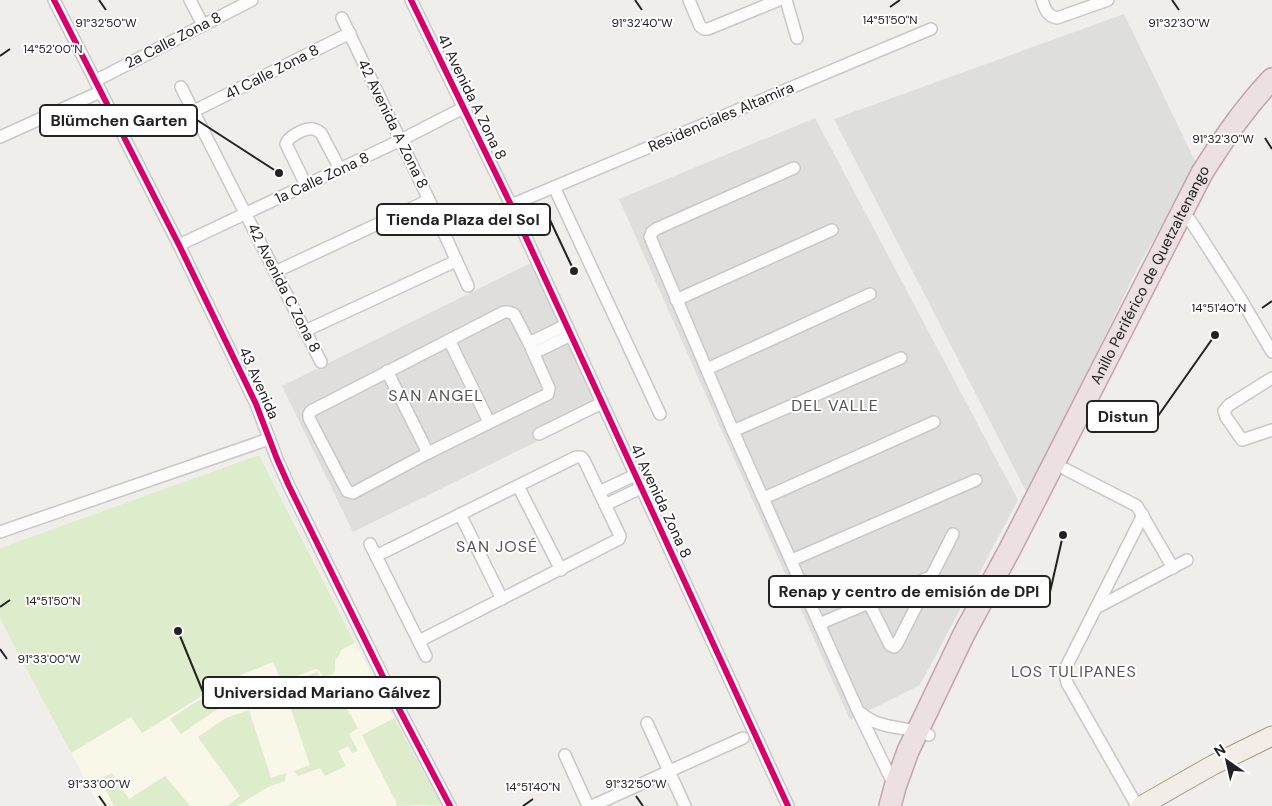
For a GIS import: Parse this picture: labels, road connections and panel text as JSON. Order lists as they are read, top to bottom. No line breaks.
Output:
{"streets":{"highway":["Anillo Periférico de Quetzaltenango"],"street":["2a Calle Zona 8","41 Calle Zona 8","41 Avenida A Zona 8","Residenciales Altamira","42 Avenida A Zona 8","1a Calle Zona 8","42 Avenida C Zona 8","43 Avenida","41 Avenida Zona 8"]},"crossings":[["2a Calle Zona 8","43 Avenida"],["41 Calle Zona 8","42 Avenida A Zona 8"],["41 Calle Zona 8","42 Avenida C Zona 8"],["41 Avenida A Zona 8","Residenciales Altamira"],["41 Avenida A Zona 8","1a Calle Zona 8"],["41 Avenida A Zona 8","41 Avenida Zona 8"],["Residenciales Altamira","41 Avenida Zona 8"],["42 Avenida A Zona 8","1a Calle Zona 8"],["1a Calle Zona 8","42 Avenida C Zona 8"],["1a Calle Zona 8","43 Avenida"]],"districts":["SAN ANGEL","DEL VALLE","SAN JOSÉ","LOS TULIPANES"],"places":["Blümchen Garten","Tienda Plaza del Sol","Distun","Renap y centro de emisión de DPI","Universidad Mariano Gálvez"],"north":"top left","coordinates":["14°51'50\"N","91°32'50\"W","91°32'40\"W","91°32'30\"W","14°52'00\"N","14°51'40\"N","91°33'00\"W"]}
